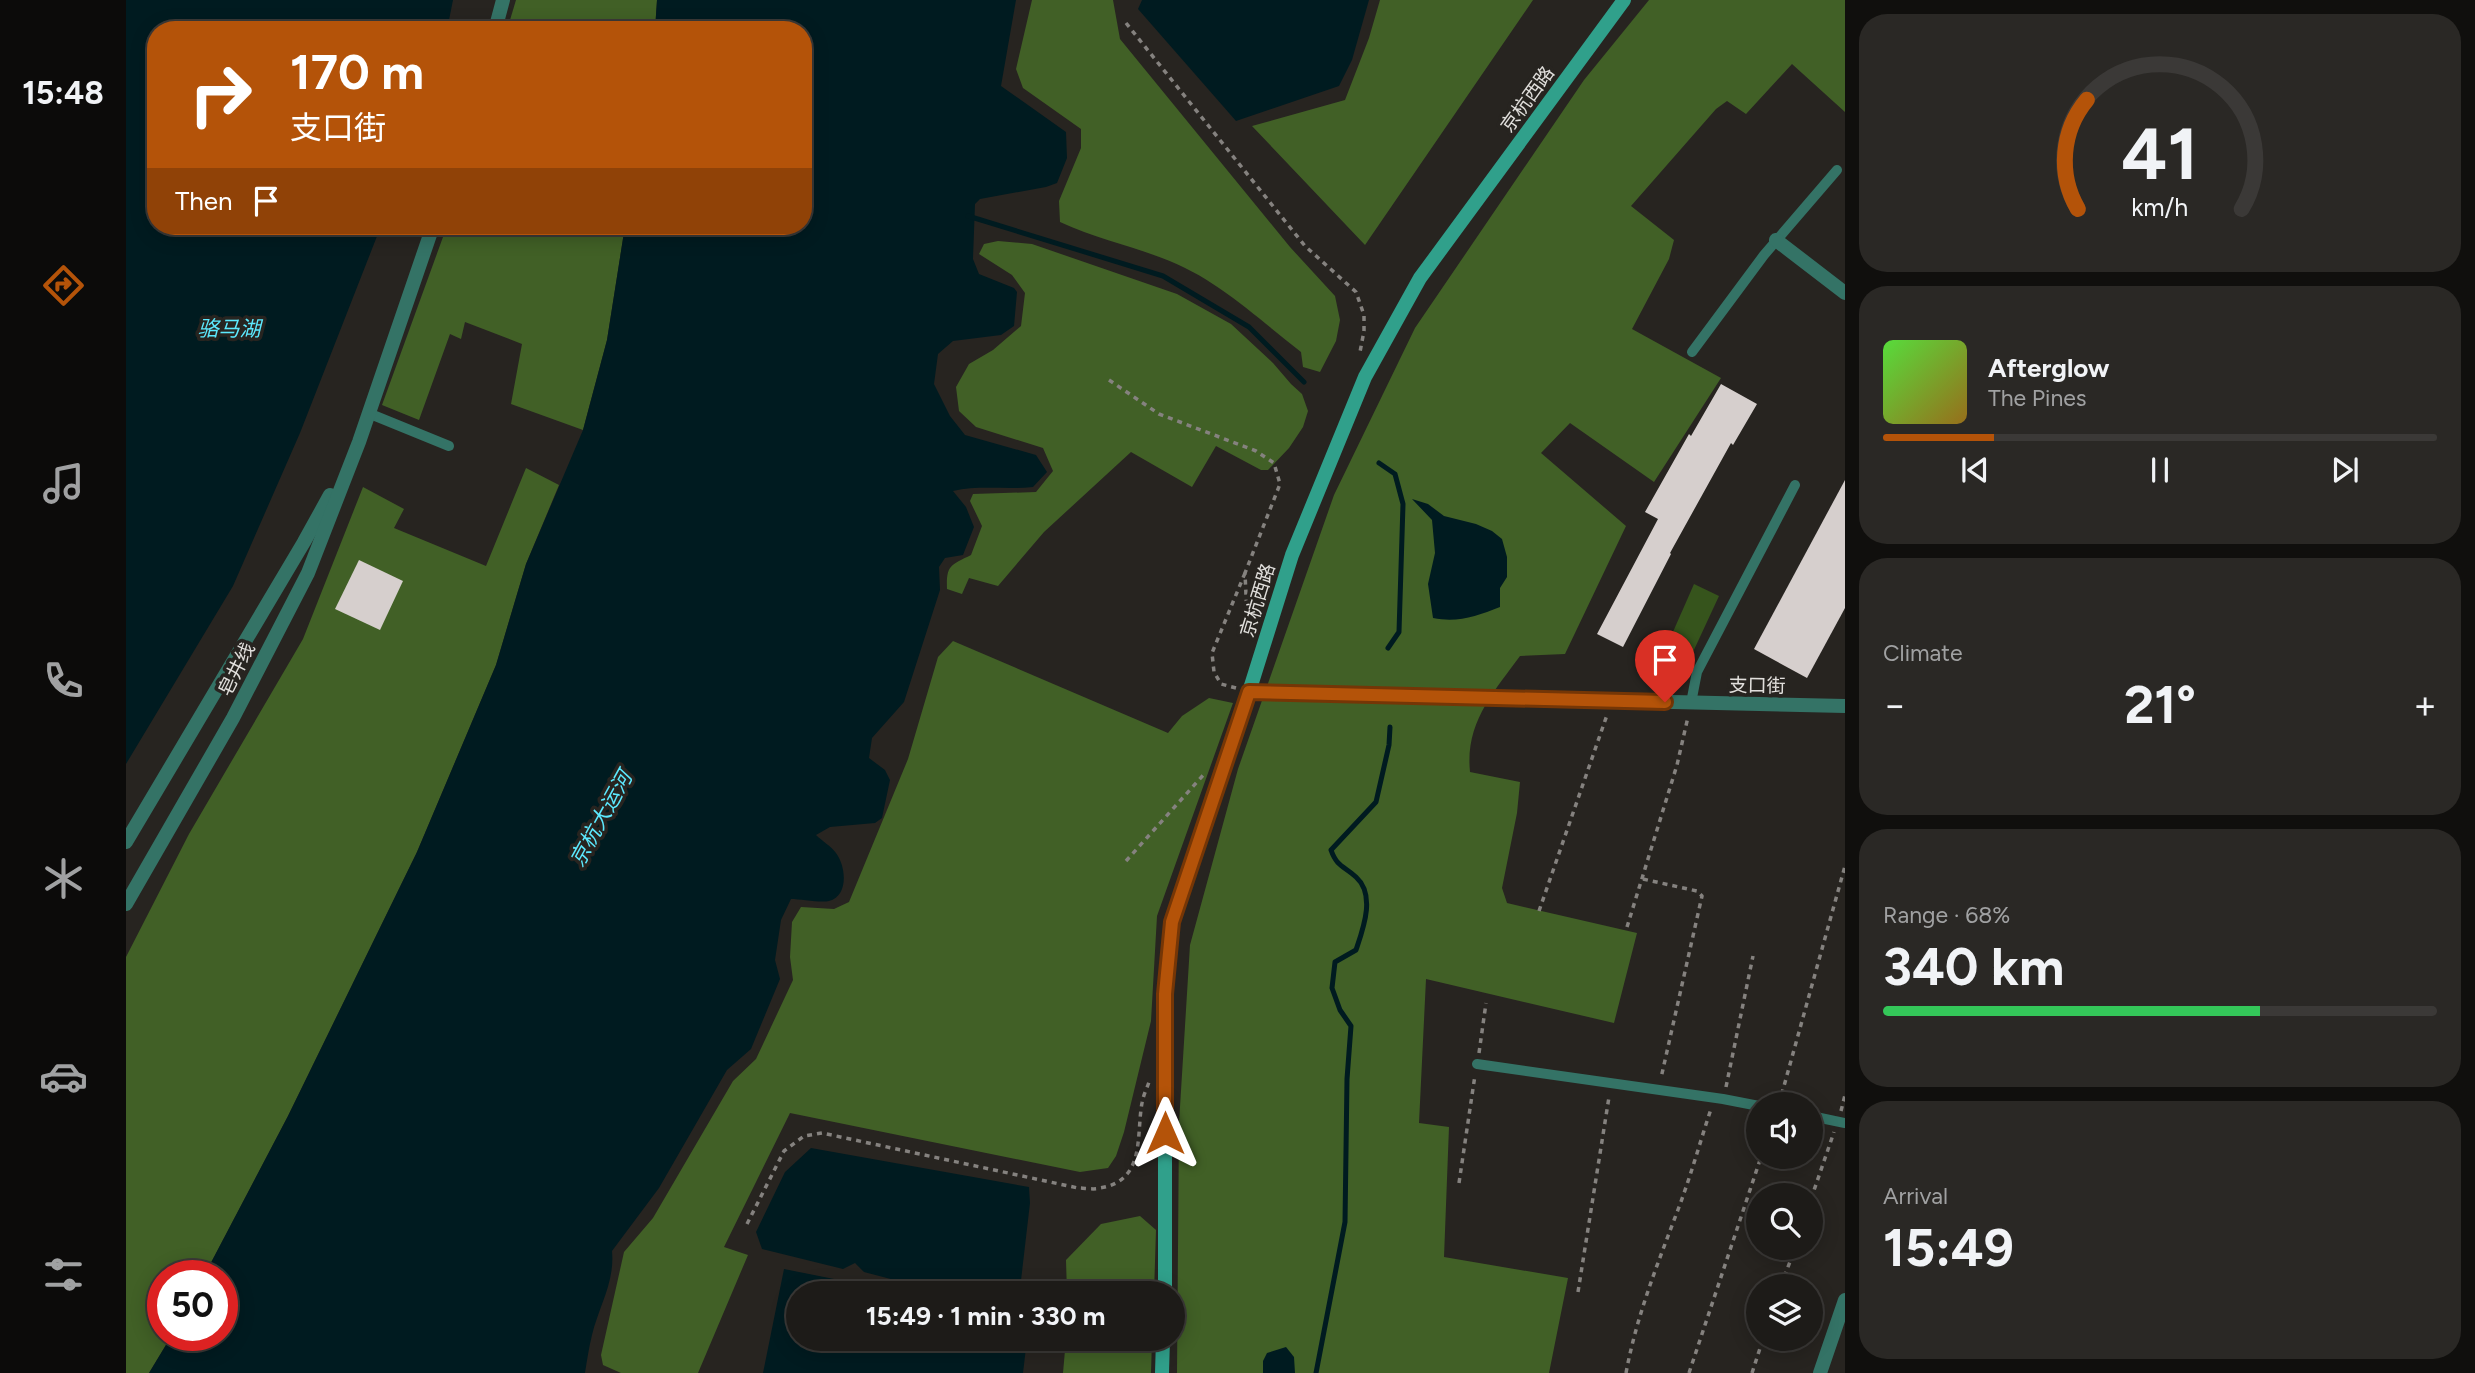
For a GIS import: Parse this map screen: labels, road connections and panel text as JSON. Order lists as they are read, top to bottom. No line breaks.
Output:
{"streets":{"main road":["京杭西路"],"street":["皂井线","支口街"]},"crossings":[["京杭西路","支口街"]],"water":["骆马湖","京杭大运河"],"page":{"tabs":"15:48","turn":["170 m","支口街"],"then":"Then","song":["Afterglow","The Pines"],"tile":["Climate",["Range · 68%","340 km"],["Arrival","15:49"]],"heat":["−","21°","+"],"limit":"50","trip":"15:49 · 1 min · 330 m","gauge":["41","km/h"]}}
